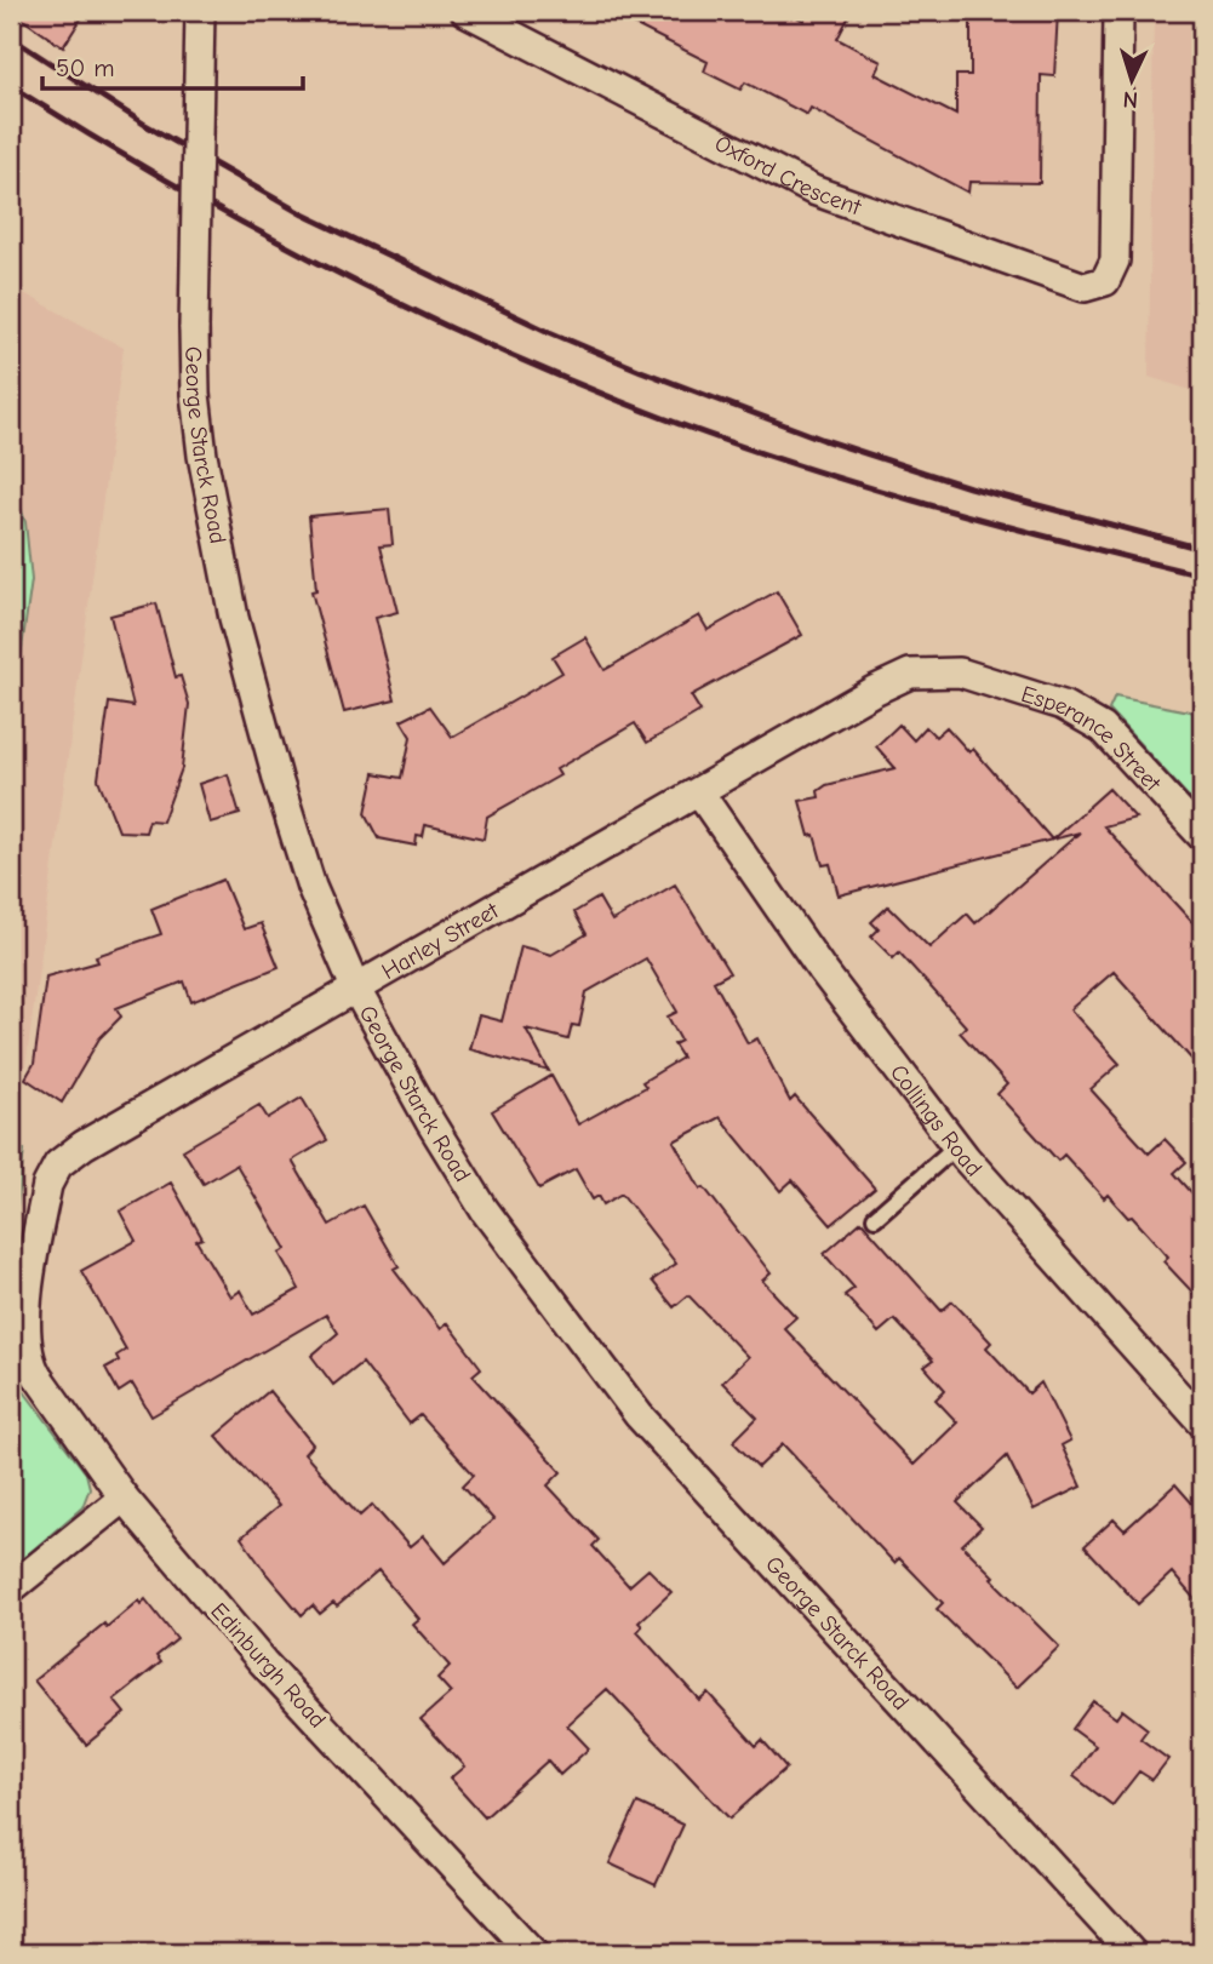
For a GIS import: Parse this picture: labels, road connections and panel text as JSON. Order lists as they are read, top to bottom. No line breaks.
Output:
{"streets":{"street":["Oxford Crescent","George Starck Road","Esperance Street","Harley Street","Collings Road","Edinburgh Road"]},"crossings":[["George Starck Road","Harley Street"],["Esperance Street","Harley Street"],["Harley Street","Collings Road"],["Harley Street","Edinburgh Road"]],"scale_bar":"50 m","north":"bottom"}
